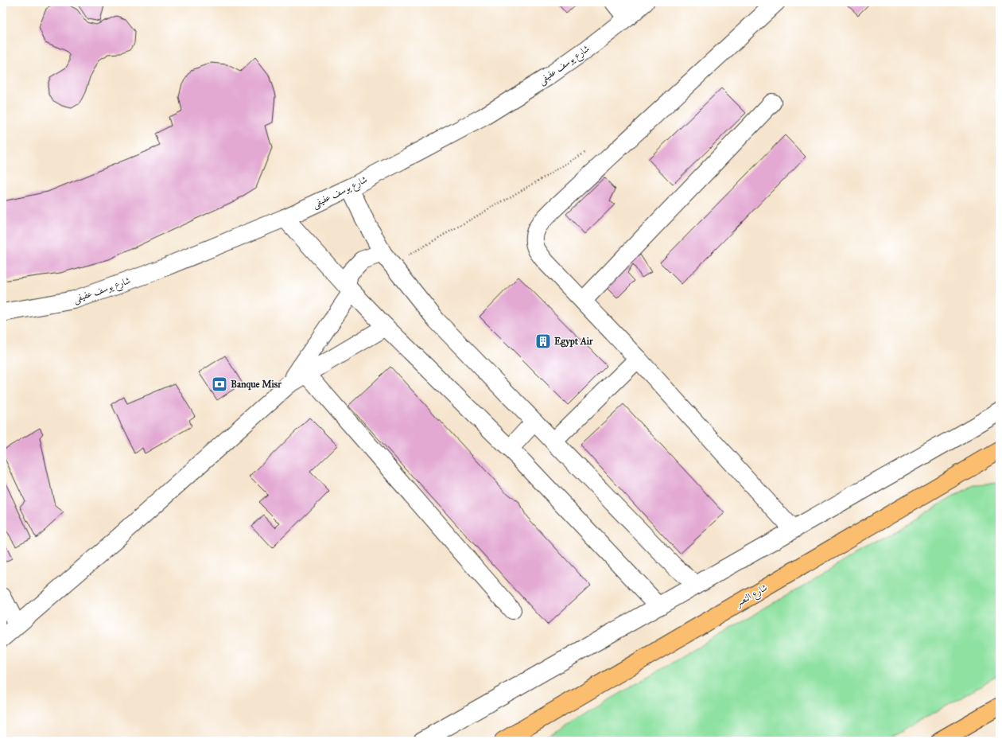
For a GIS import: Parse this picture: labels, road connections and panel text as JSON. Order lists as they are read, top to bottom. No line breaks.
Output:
{"streets":{"main road":["شارع النصر"],"street":["شارع يوسف عفيفى"]},"places":{"building":["Egypt Air"],"bank":["Banque Misr"]}}
